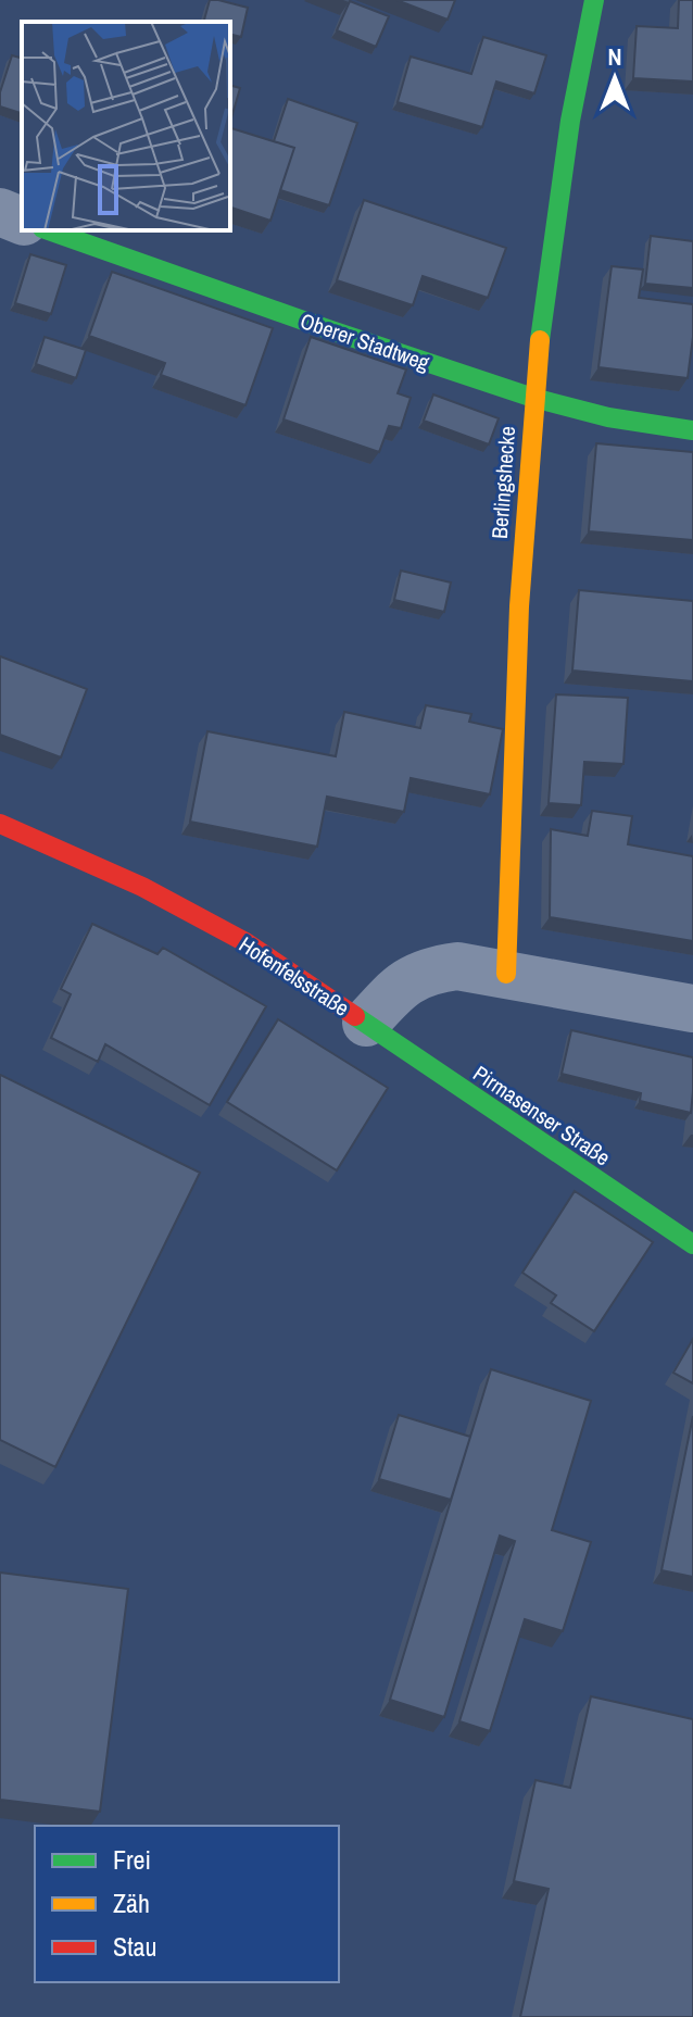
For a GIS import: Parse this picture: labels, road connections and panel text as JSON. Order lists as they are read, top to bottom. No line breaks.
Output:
{"streets":{"street":["Oberer Stadtweg","Berlingshecke","Hofenfelsstraße","Pirmasenser Straße"]},"crossings":[["Oberer Stadtweg","Berlingshecke"],["Berlingshecke","Hofenfelsstraße"],["Hofenfelsstraße","Pirmasenser Straße"]],"legend":["Frei","Zäh","Stau"],"north":"top"}
